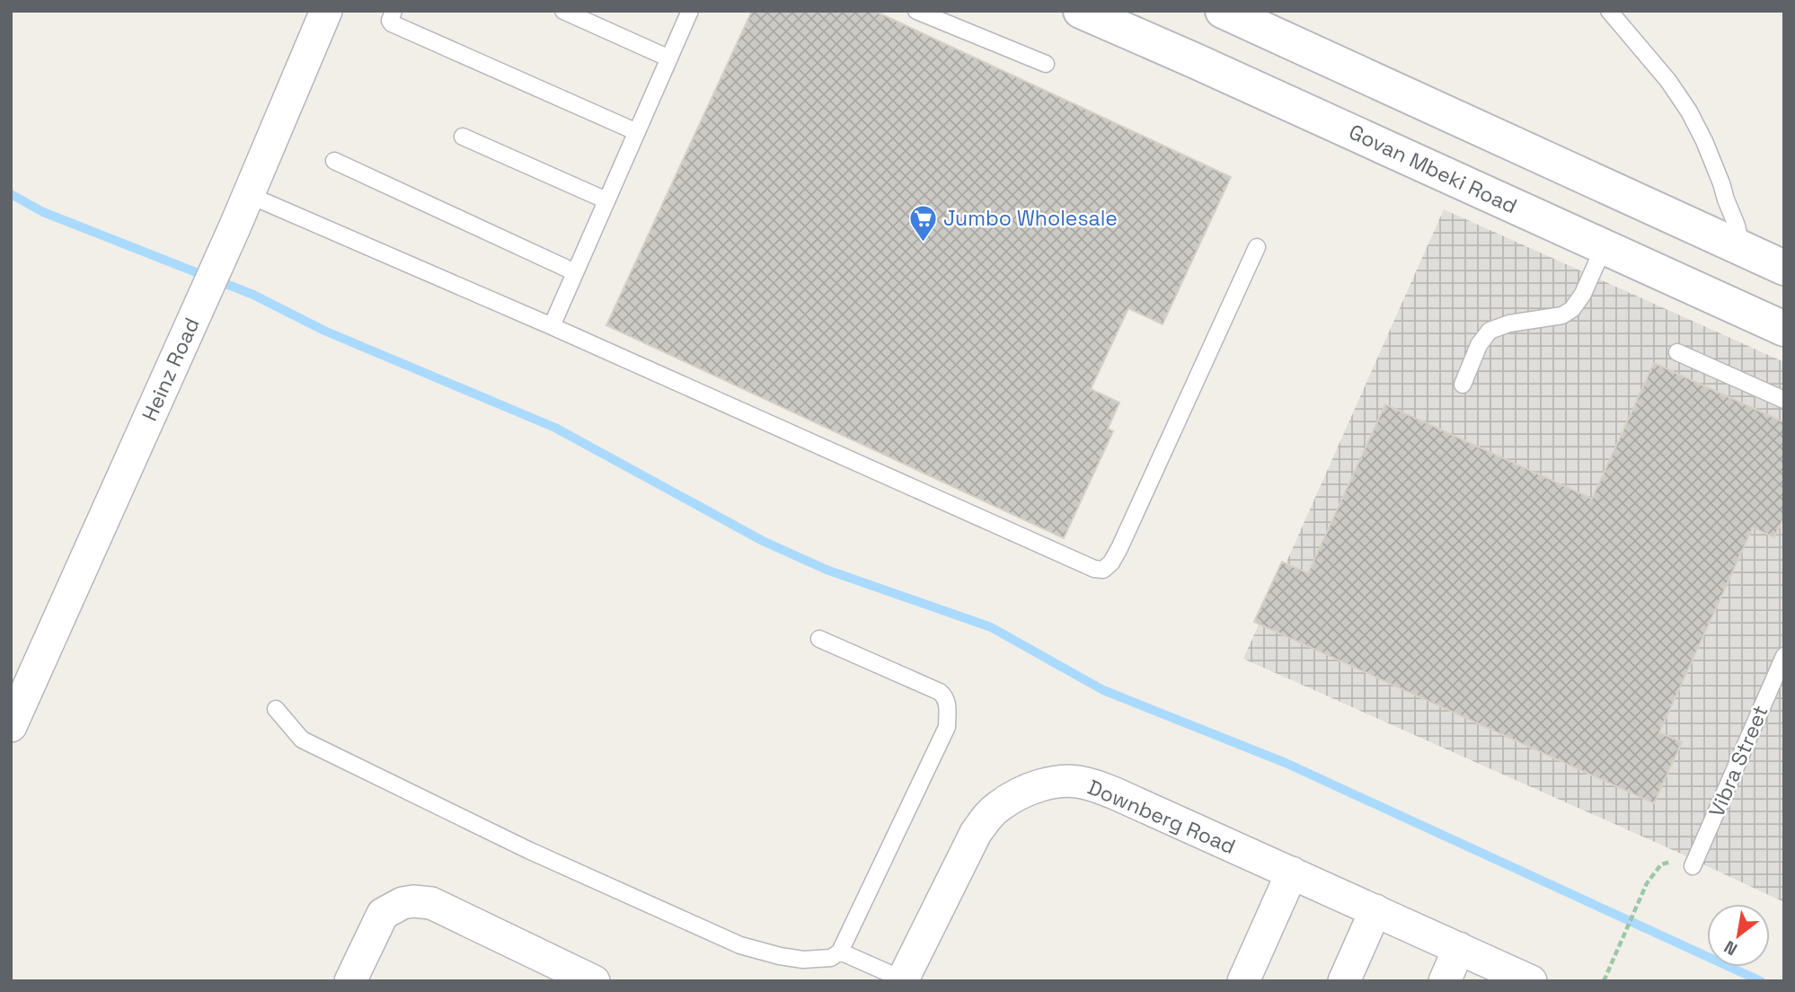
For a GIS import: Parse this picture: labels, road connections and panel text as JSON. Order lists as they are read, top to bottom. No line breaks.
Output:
{"streets":{"main road":["Govan Mbeki Road"],"street":["Heinz Road","Downberg Road"],"lane":["Vibra Street"]},"places":{"supermarket":["Jumbo Wholesale"]},"north":"bottom left"}
